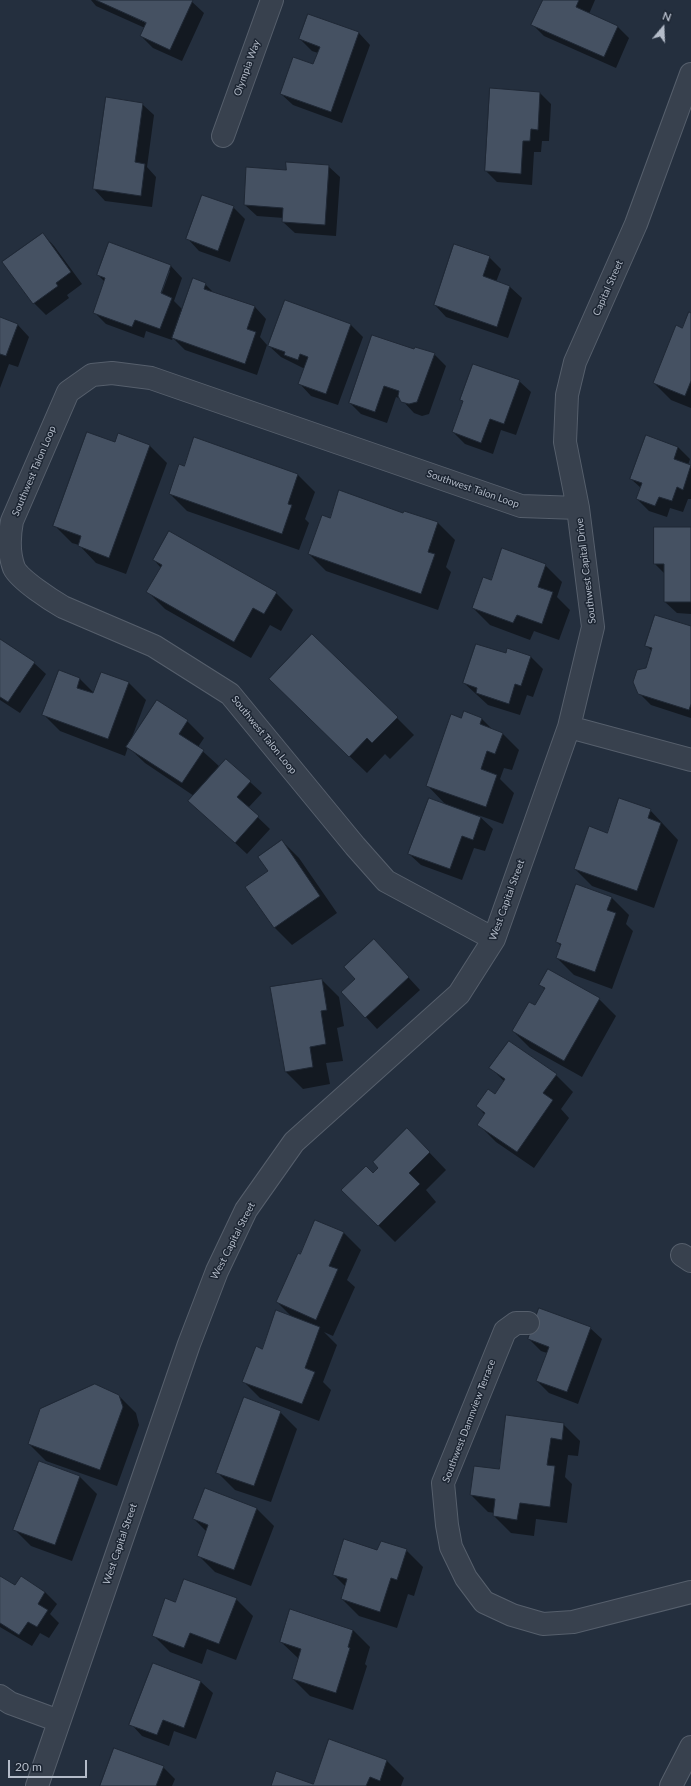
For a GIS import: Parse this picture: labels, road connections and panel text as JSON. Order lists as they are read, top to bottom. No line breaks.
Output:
{"streets":{"street":["Olympia Way","Capital Street","Southwest Talon Loop","Southwest Capital Drive","West Capital Street","Southwest Damnview Terrace"]},"crossings":[["Capital Street","Southwest Talon Loop"],["Capital Street","Southwest Capital Drive"],["Southwest Talon Loop","Southwest Capital Drive"],["Southwest Talon Loop","West Capital Street"],["Southwest Capital Drive","West Capital Street"]],"scale_bar":"20 m","north":"top"}
